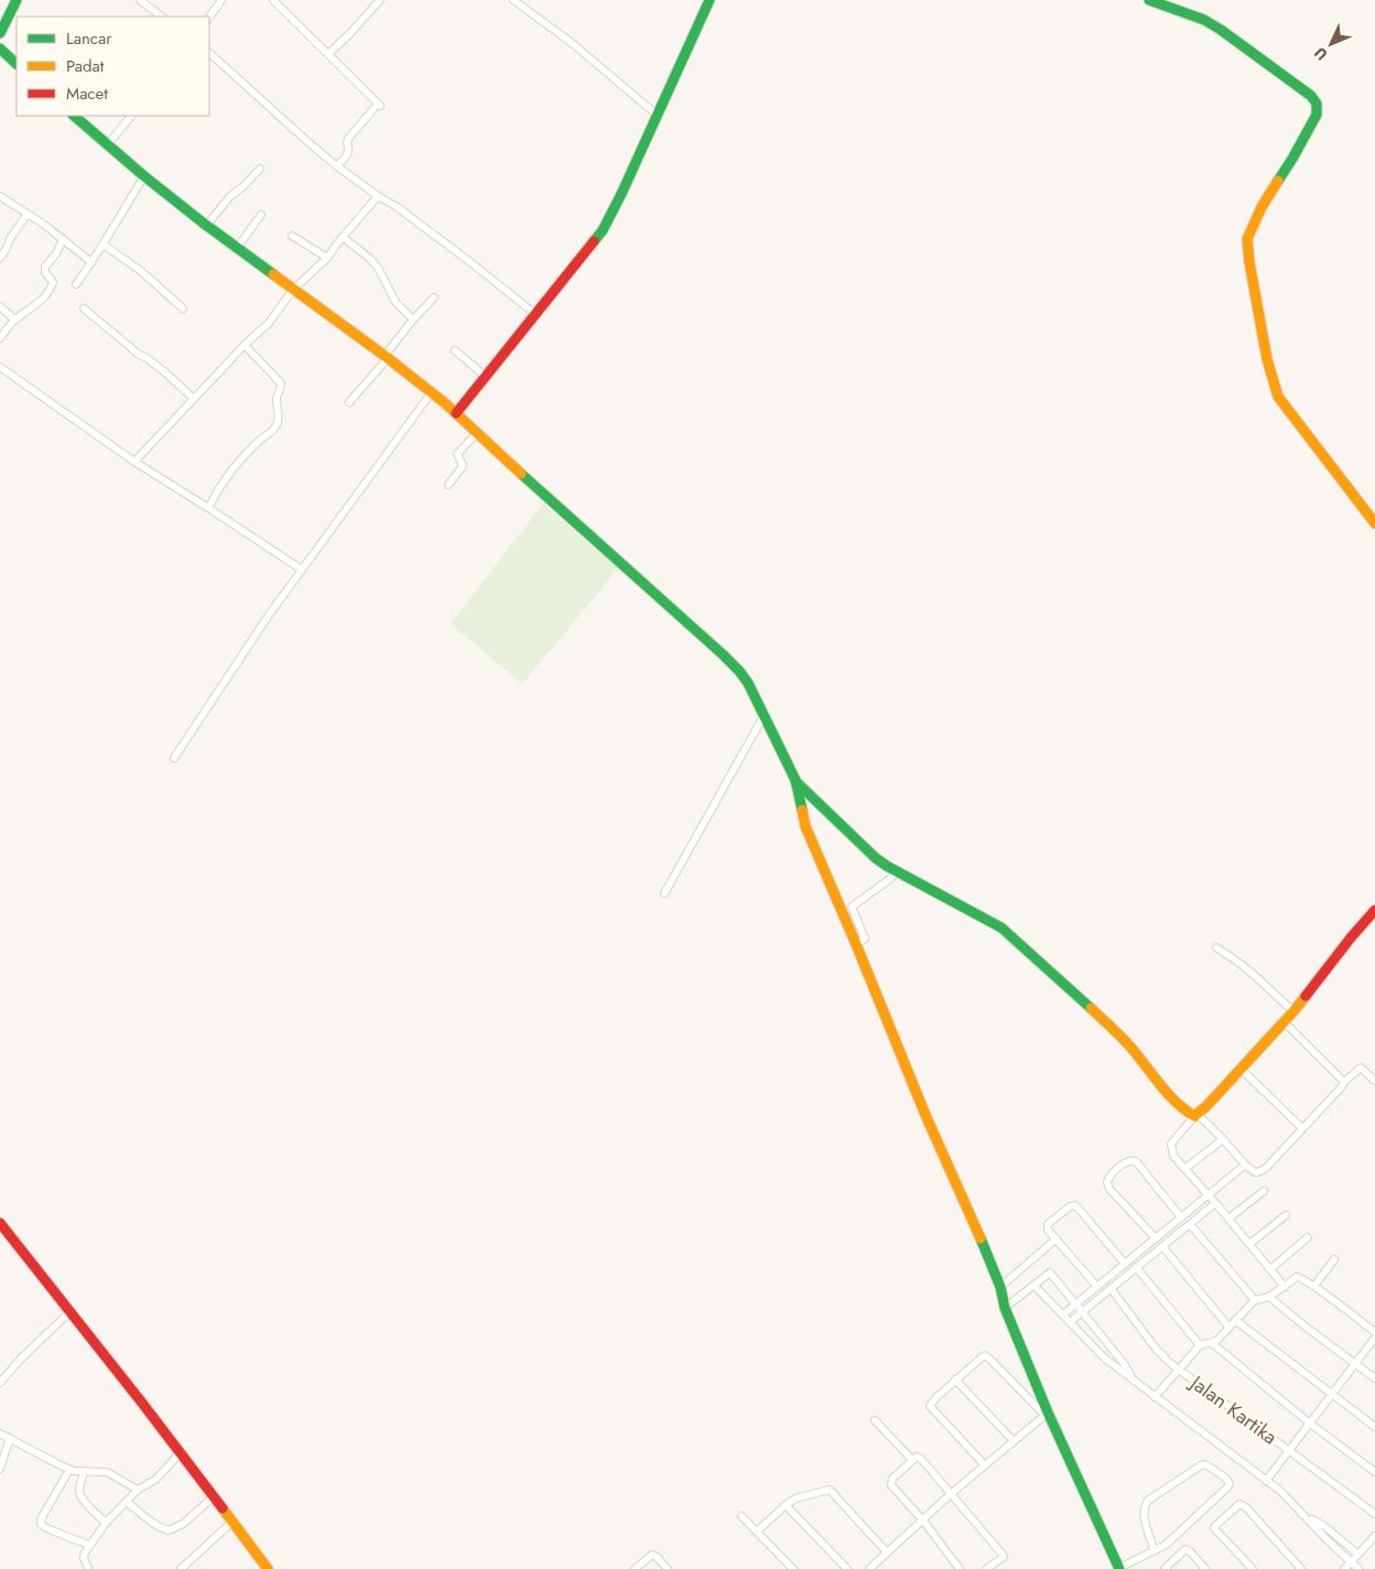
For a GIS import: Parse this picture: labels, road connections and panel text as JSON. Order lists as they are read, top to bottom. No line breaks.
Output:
{"streets":{"street":["Jalan Kartika"]},"legend":["Lancar","Padat","Macet"],"north":"bottom left"}
